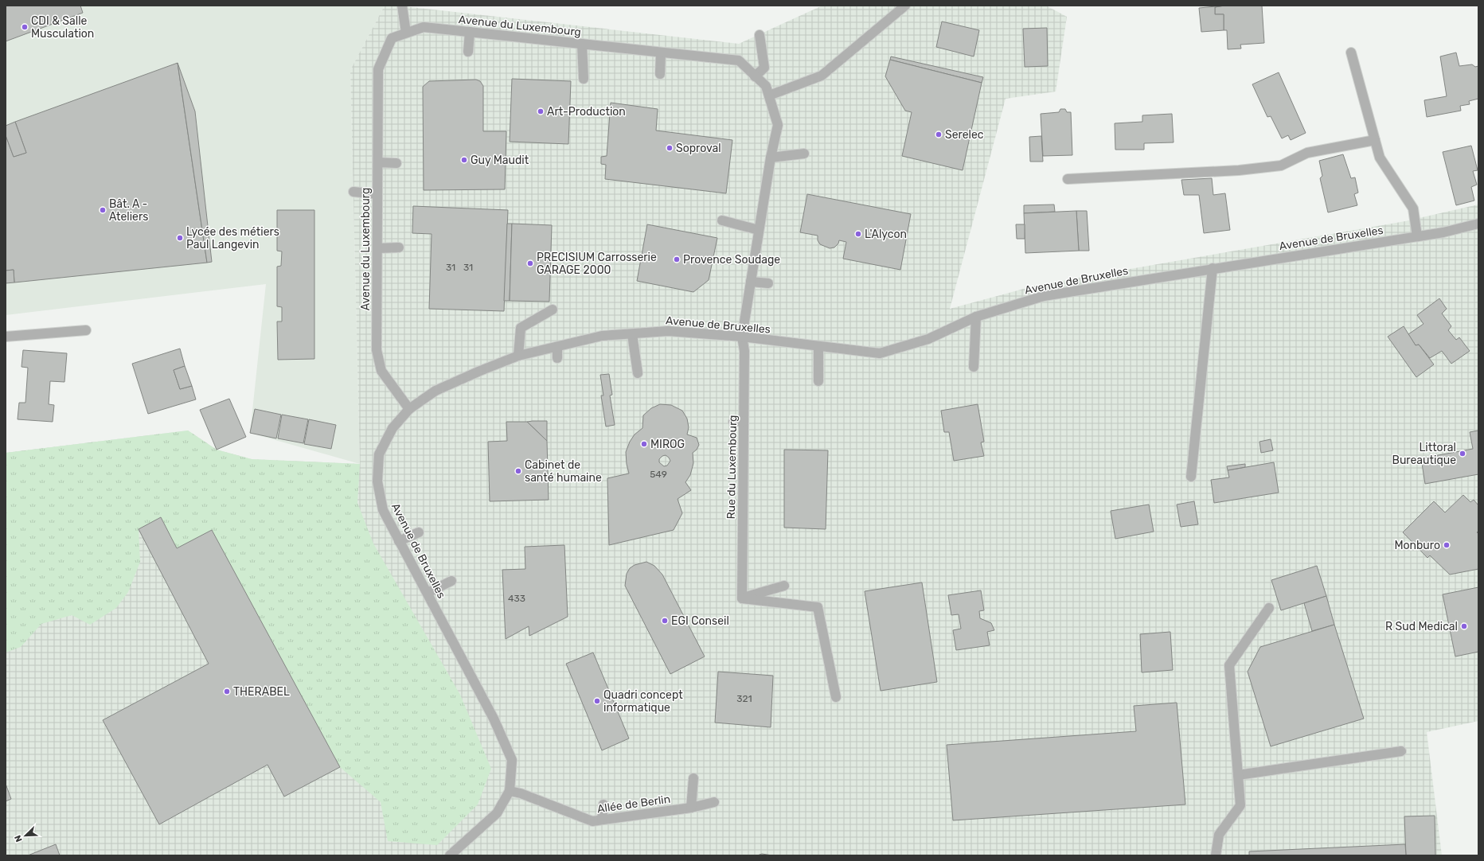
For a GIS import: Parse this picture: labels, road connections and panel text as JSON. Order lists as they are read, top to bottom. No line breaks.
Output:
{"streets":{"street":["Avenue du Luxembourg","Avenue de Bruxelles","Rue du Luxembourg","Allée de Berlin"]},"crossings":[["Avenue du Luxembourg","Avenue de Bruxelles"],["Avenue du Luxembourg","Rue du Luxembourg"],["Avenue de Bruxelles","Rue du Luxembourg"],["Avenue de Bruxelles","Allée de Berlin"]],"places":["CDI & Salle Musculation","Art-Production","Serelec","Soproval","Guy Maudit","Bât. A - Ateliers","L'Alycon","Lycée des métiers Paul Langevin","Provence Soudage","PRECISIUM Carrosserie GARAGE 2000","MIROG","Littoral Bureautique","Cabinet de santé humaine","Monburo","EGI Conseil","R Sud Medical","THERABEL","Quadri concept informatique"],"house_numbers":["31","31","549","433","321"],"north":"bottom left"}
